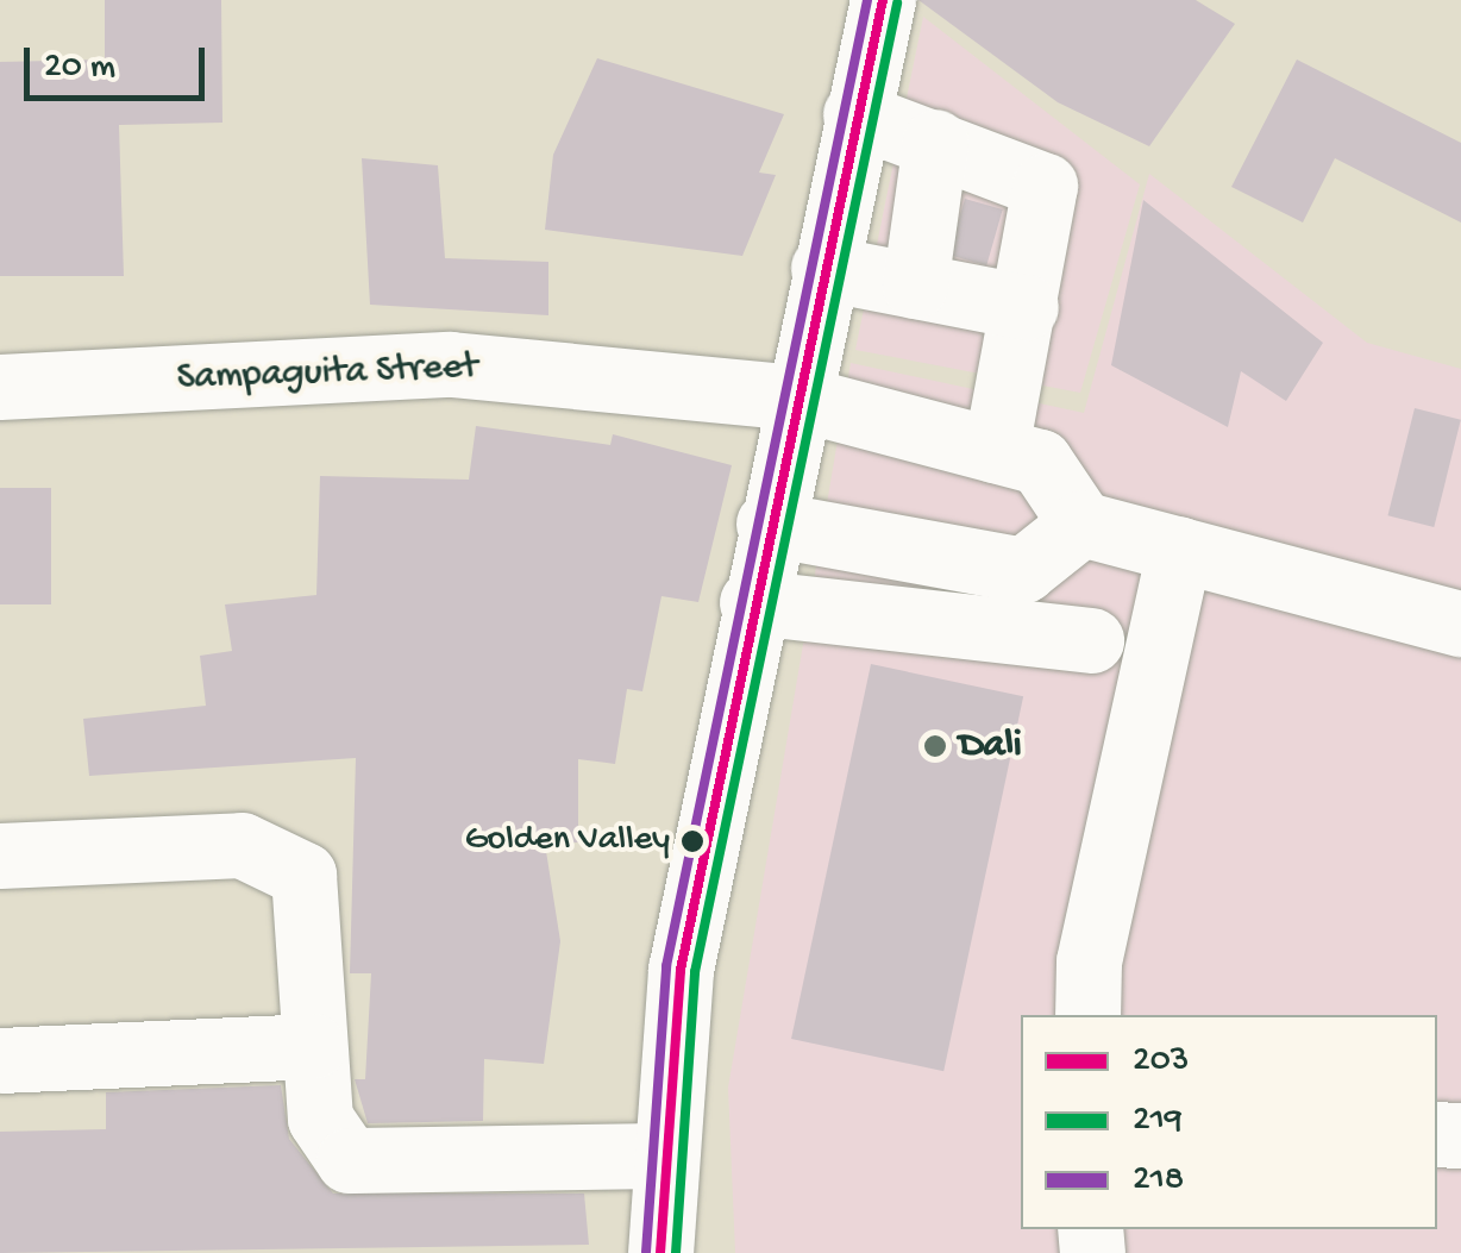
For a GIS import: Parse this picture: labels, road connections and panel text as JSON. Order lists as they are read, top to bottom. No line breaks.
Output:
{"streets":{"street":["Sampaguita Street"]},"places":["Dali","Golden Valley"],"lines":["transit line 203","transit line 218","transit line 219"],"legend":["203","219","218"],"scale_bar":"20 m"}
